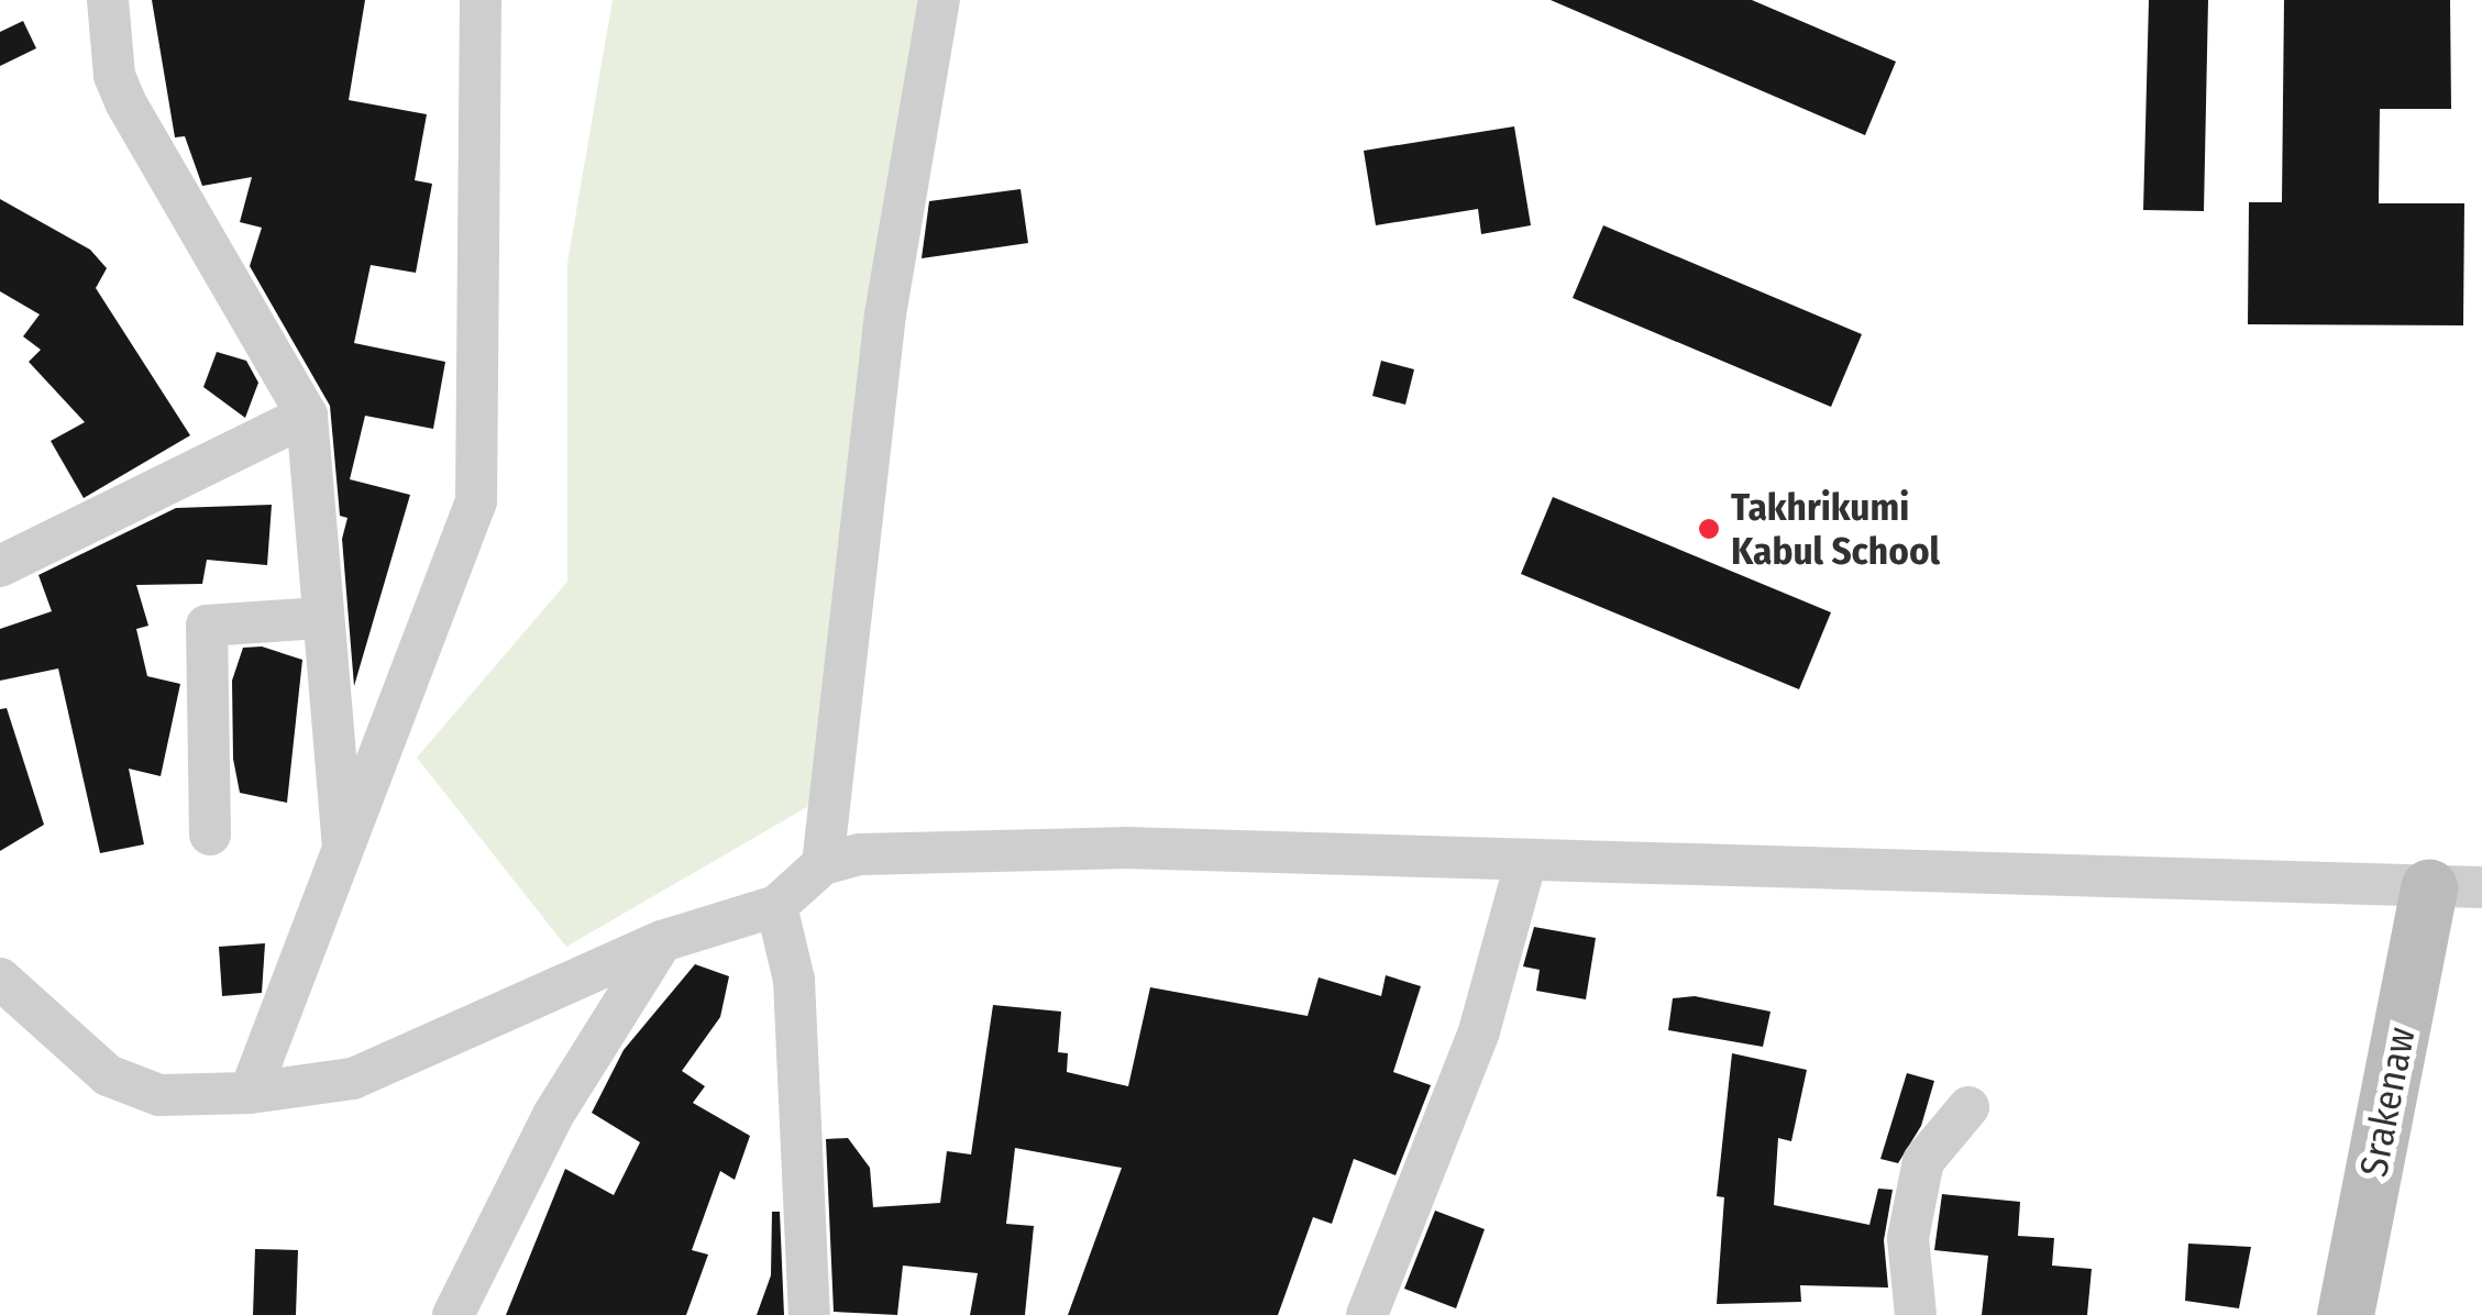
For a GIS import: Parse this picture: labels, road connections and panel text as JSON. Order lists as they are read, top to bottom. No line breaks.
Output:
{"streets":{"main road":["Srakenaw"]},"places":["Takhrikumi Kabul School"]}
